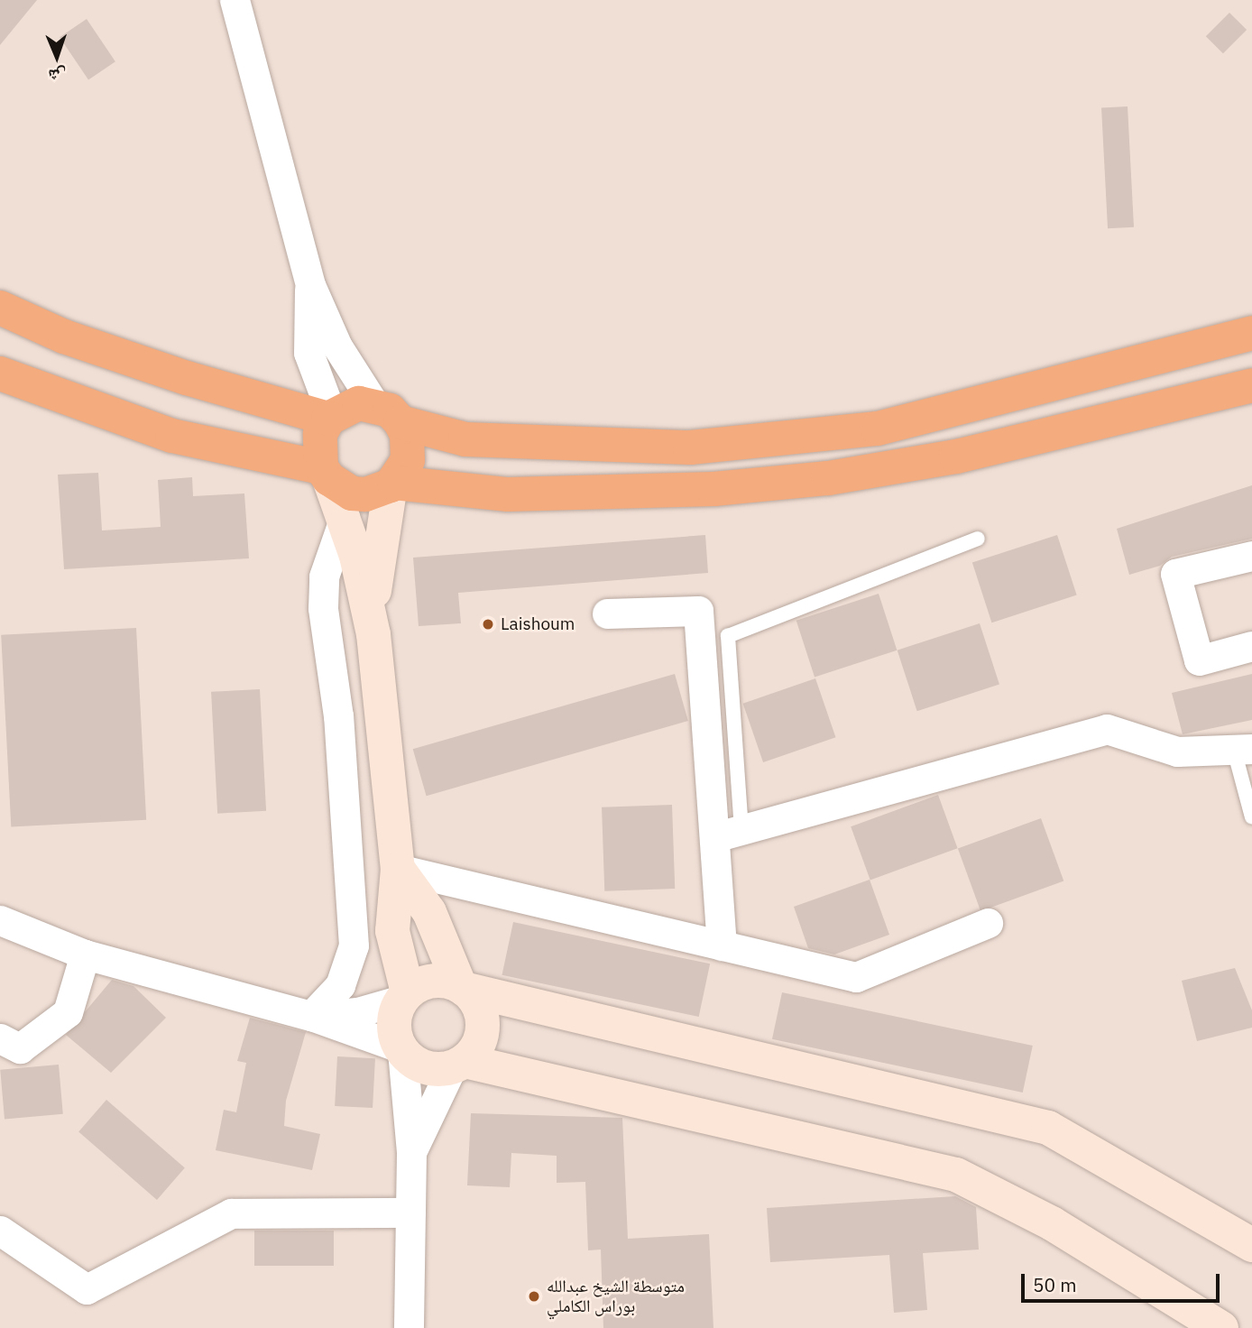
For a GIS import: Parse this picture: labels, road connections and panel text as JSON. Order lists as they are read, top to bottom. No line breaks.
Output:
{"places":["Laishoum","متوسطة الشيخ عبدالله بوراس الكاملي"],"scale_bar":"50 m","north":"bottom"}
